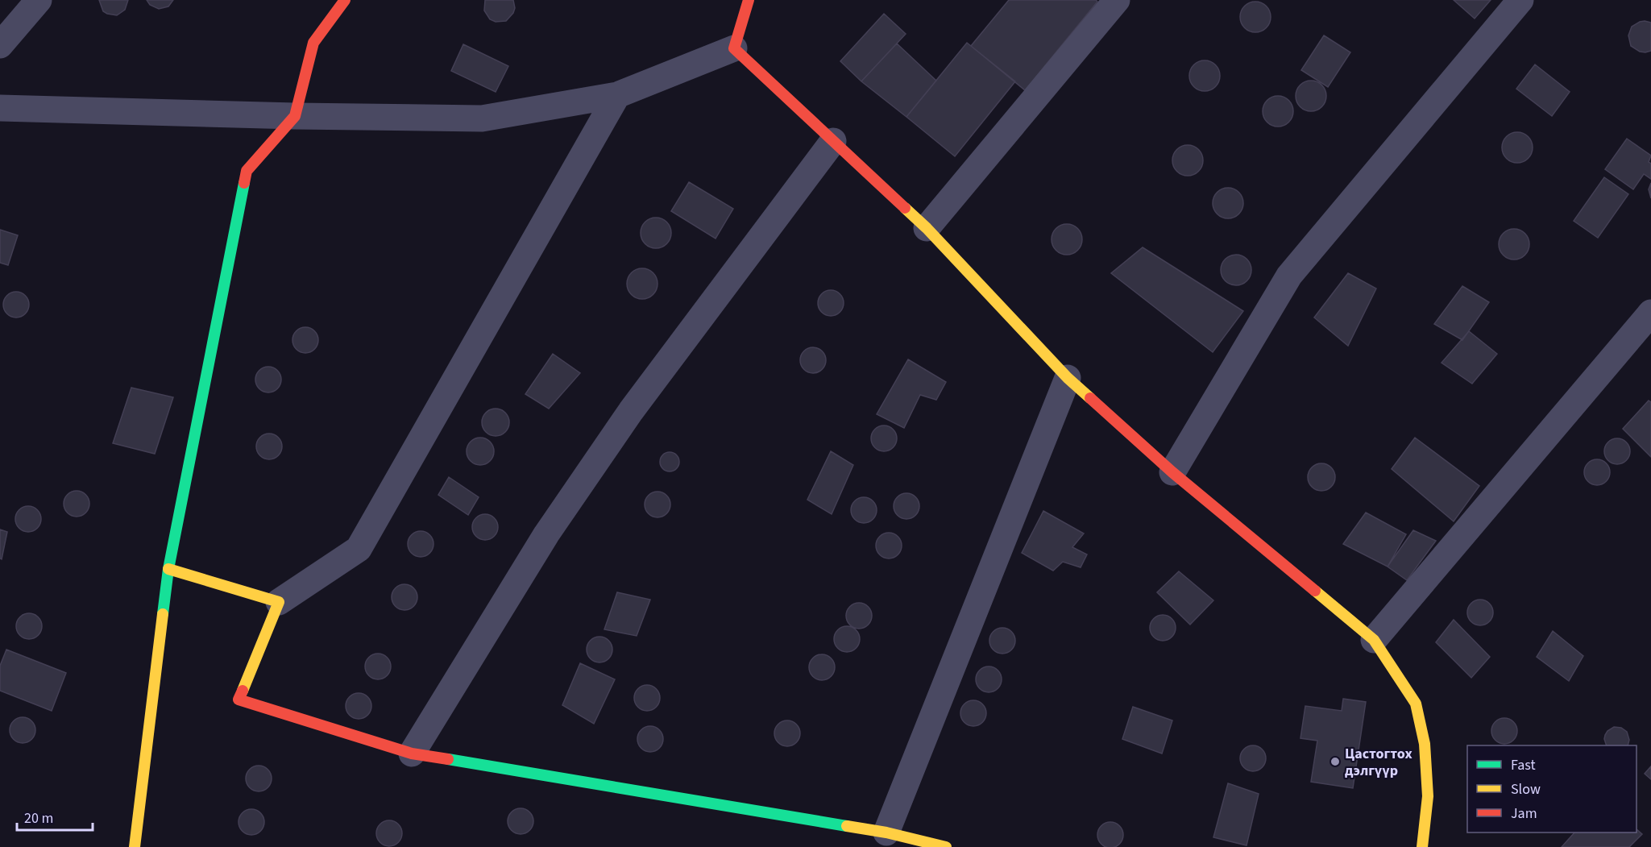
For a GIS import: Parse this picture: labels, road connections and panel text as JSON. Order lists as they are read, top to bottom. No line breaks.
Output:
{"places":["Цастогтох дэлгүүр"],"legend":["Fast","Slow","Jam"],"scale_bar":"20 m"}
